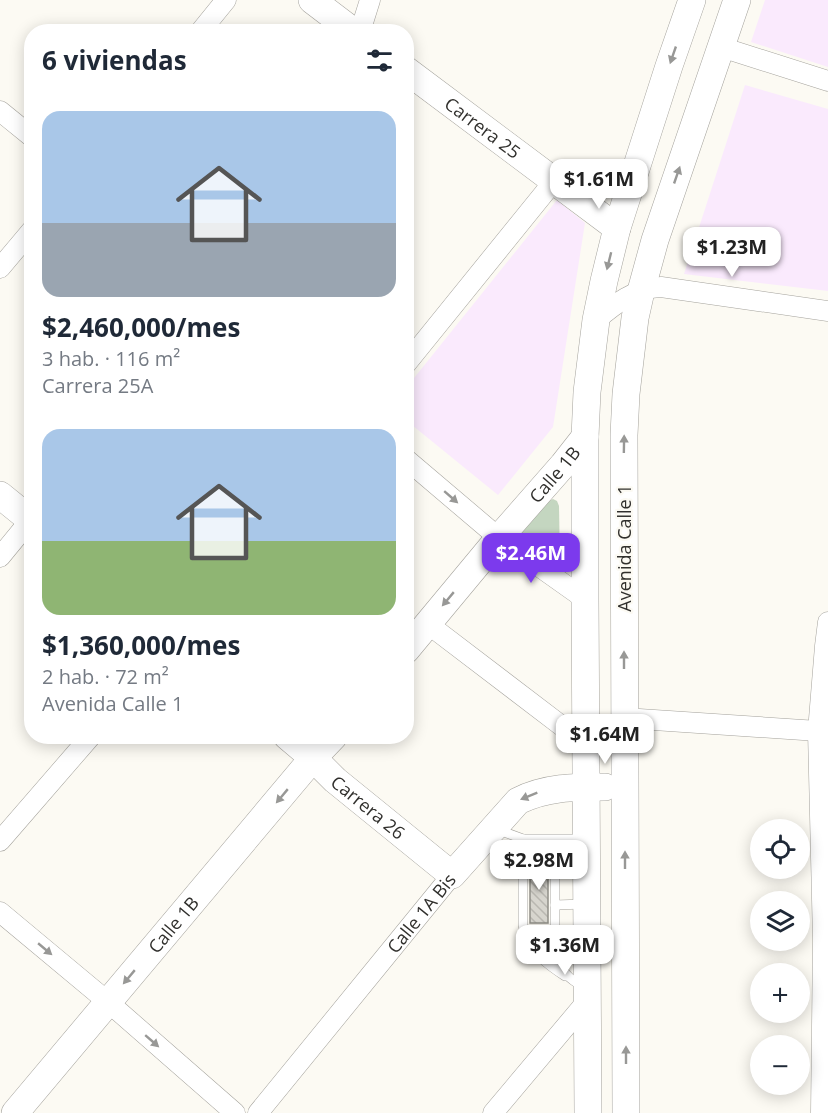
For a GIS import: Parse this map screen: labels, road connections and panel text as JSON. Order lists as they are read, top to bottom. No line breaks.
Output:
{"streets":{"main road":["Carrera 25","Calle 1B","Avenida Calle 1","Carrera 26","Calle 1A Bis"]},"crossings":[["Calle 1B","Carrera 26"],["Avenida Calle 1","Calle 1A Bis"],["Carrera 26","Calle 1A Bis"]],"one_way":["Calle 1B"],"page":{"heading":"6 viviendas","list":[{"name":"$2,460,000/mes","note":"3 hab. · 116 m² · Carrera 25A"},{"name":"$1,360,000/mes","note":"2 hab. · 72 m² · Avenida Calle 1"}],"price":["$1.61M","$1.23M","$2.46M","$1.64M","$2.98M","$1.36M"],"map_buttons":["+","−"]}}
